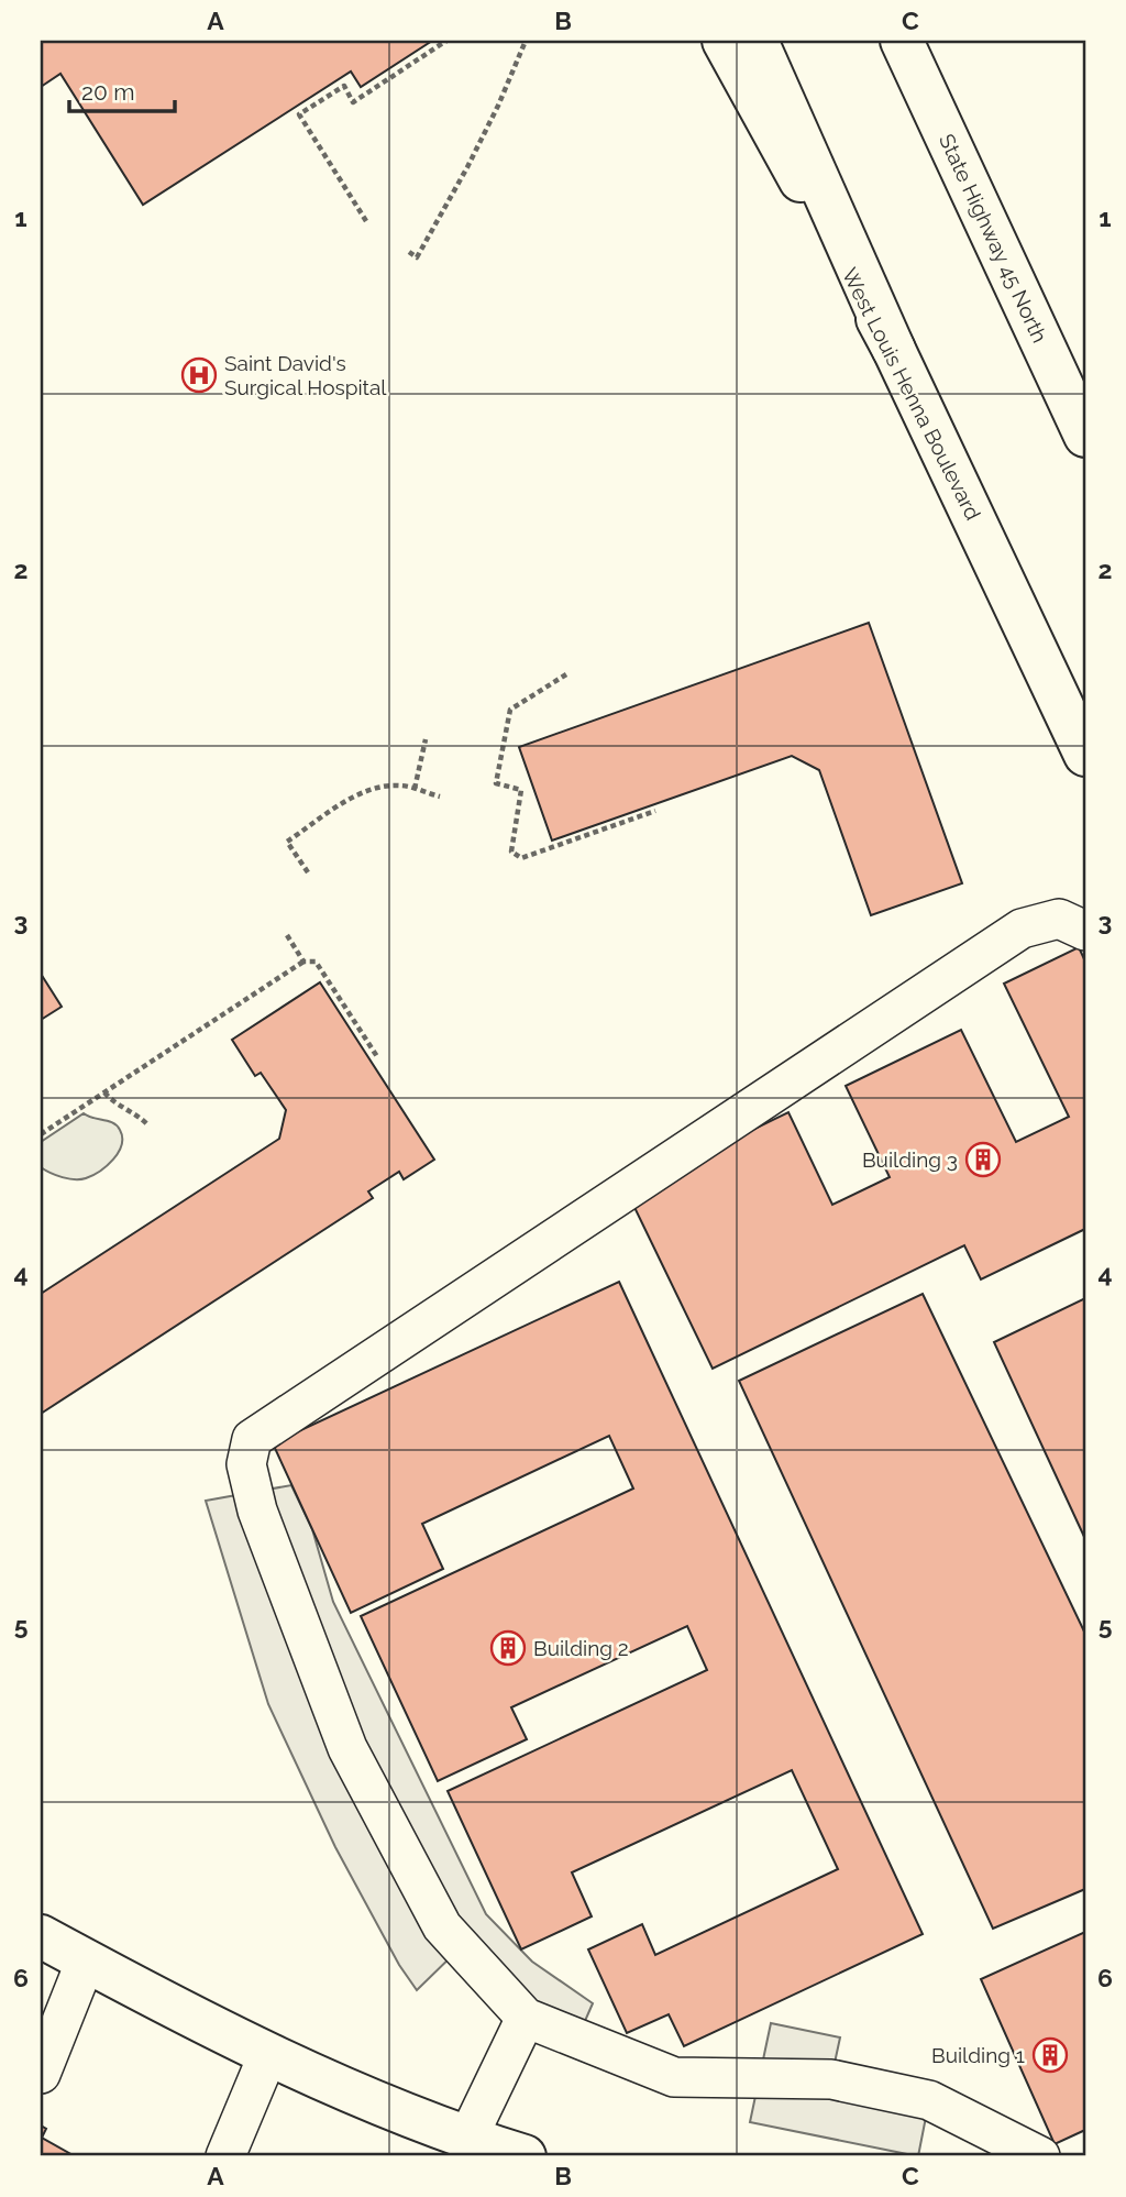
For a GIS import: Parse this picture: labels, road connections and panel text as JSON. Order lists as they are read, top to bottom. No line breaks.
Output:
{"streets":{"main road":["State Highway 45 North","West Louis Henna Boulevard"]},"places":{"hospital":["Saint David's Surgical Hospital"],"building":["Building 3","Building 2","Building 1"]},"scale_bar":"20 m","grid":{"columns":["A","B","C"],"rows":["1","2","3","4","5","6"]}}
